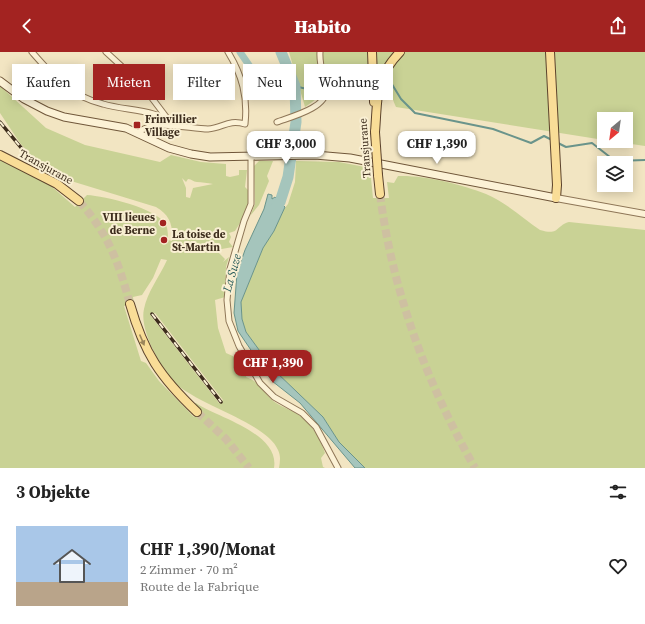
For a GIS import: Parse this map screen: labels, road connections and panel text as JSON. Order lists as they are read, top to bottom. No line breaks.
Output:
{"streets":{"main road":["Transjurane"]},"water":["La Suze"],"places":{"transit":["Frinvillier Village"],"other":["VIII lieues de Berne","La toise de St-Martin"]},"north":"bottom left","page":{"header":"Habito","chip":["Kaufen","Mieten","Filter","Neu","Wohnung"],"price":["CHF 3,000","CHF 1,390","CHF 1,390"],"heading":"3 Objekte","list":[{"name":"CHF 1,390/Monat","note":"2 Zimmer · 70 m² · Route de la Fabrique"}]}}
